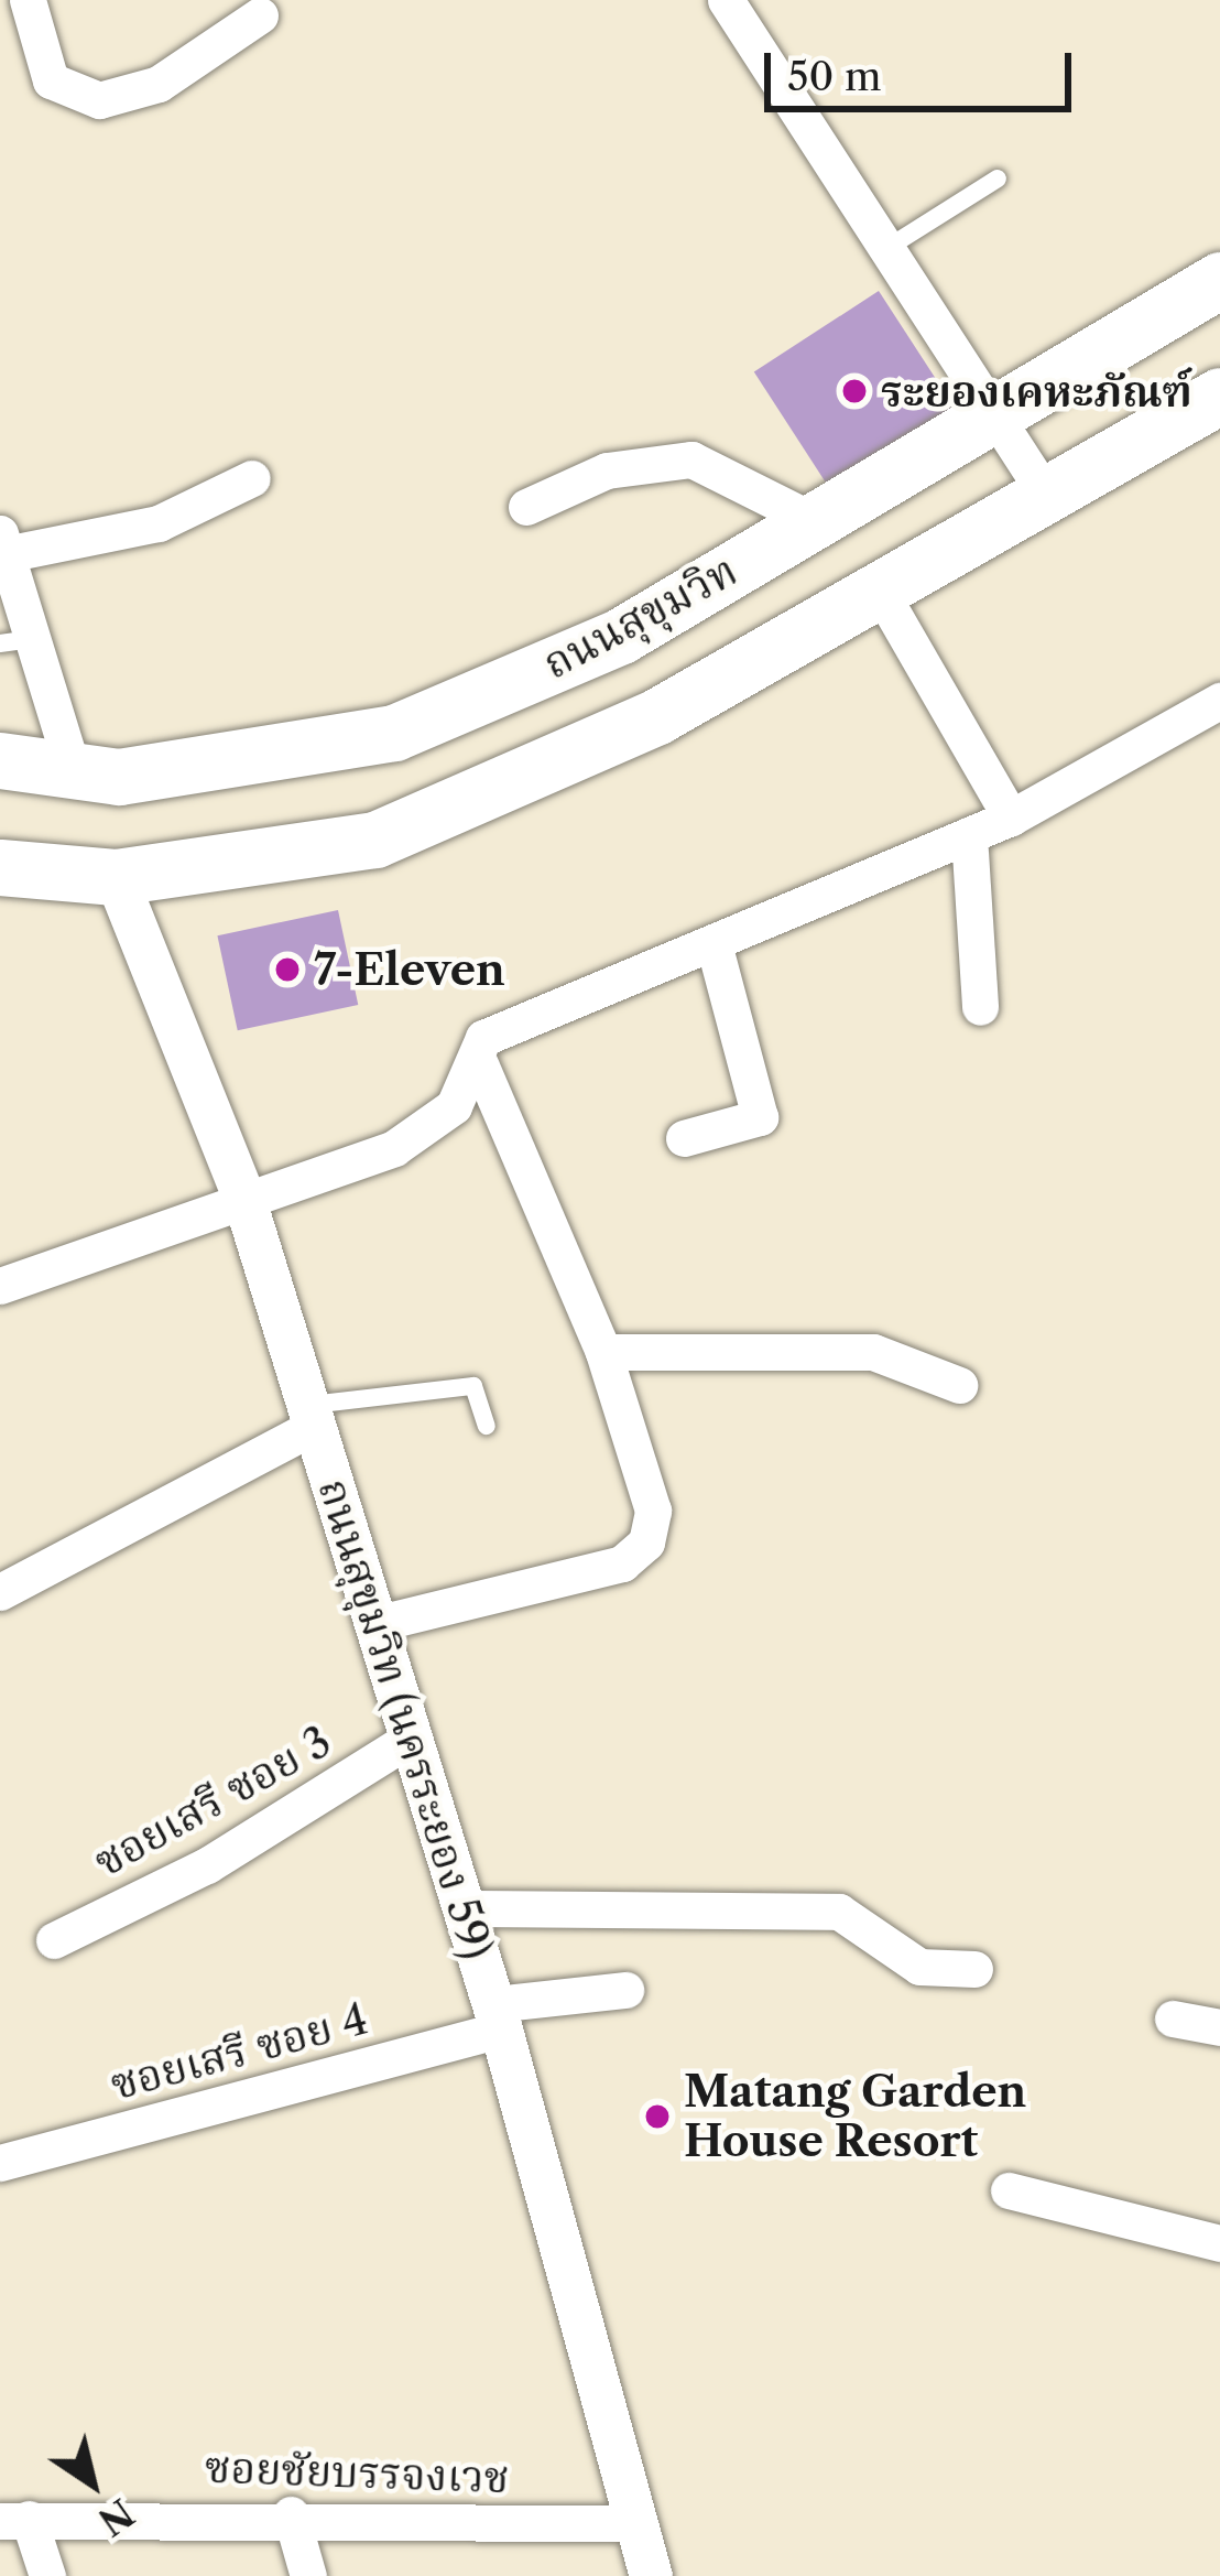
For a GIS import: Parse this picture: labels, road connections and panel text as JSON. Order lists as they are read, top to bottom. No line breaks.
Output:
{"streets":{"main road":["ถนนสุขุมวิท"],"street":["ถนนสุขุมวิท (นครระยอง 59)","ซอยเสรี ซอย 3","ซอยเสรี ซอย 4","ซอยชัยบรรจงเวช"]},"crossings":[["ถนนสุขุมวิท","ถนนสุขุมวิท (นครระยอง 59)"],["ถนนสุขุมวิท (นครระยอง 59)","ซอยเสรี ซอย 3"],["ถนนสุขุมวิท (นครระยอง 59)","ซอยเสรี ซอย 4"],["ถนนสุขุมวิท (นครระยอง 59)","ซอยชัยบรรจงเวช"]],"places":["ระยองเคหะภัณฑ์","7-Eleven","Matang Garden House Resort"],"scale_bar":"50 m","north":"bottom right"}
